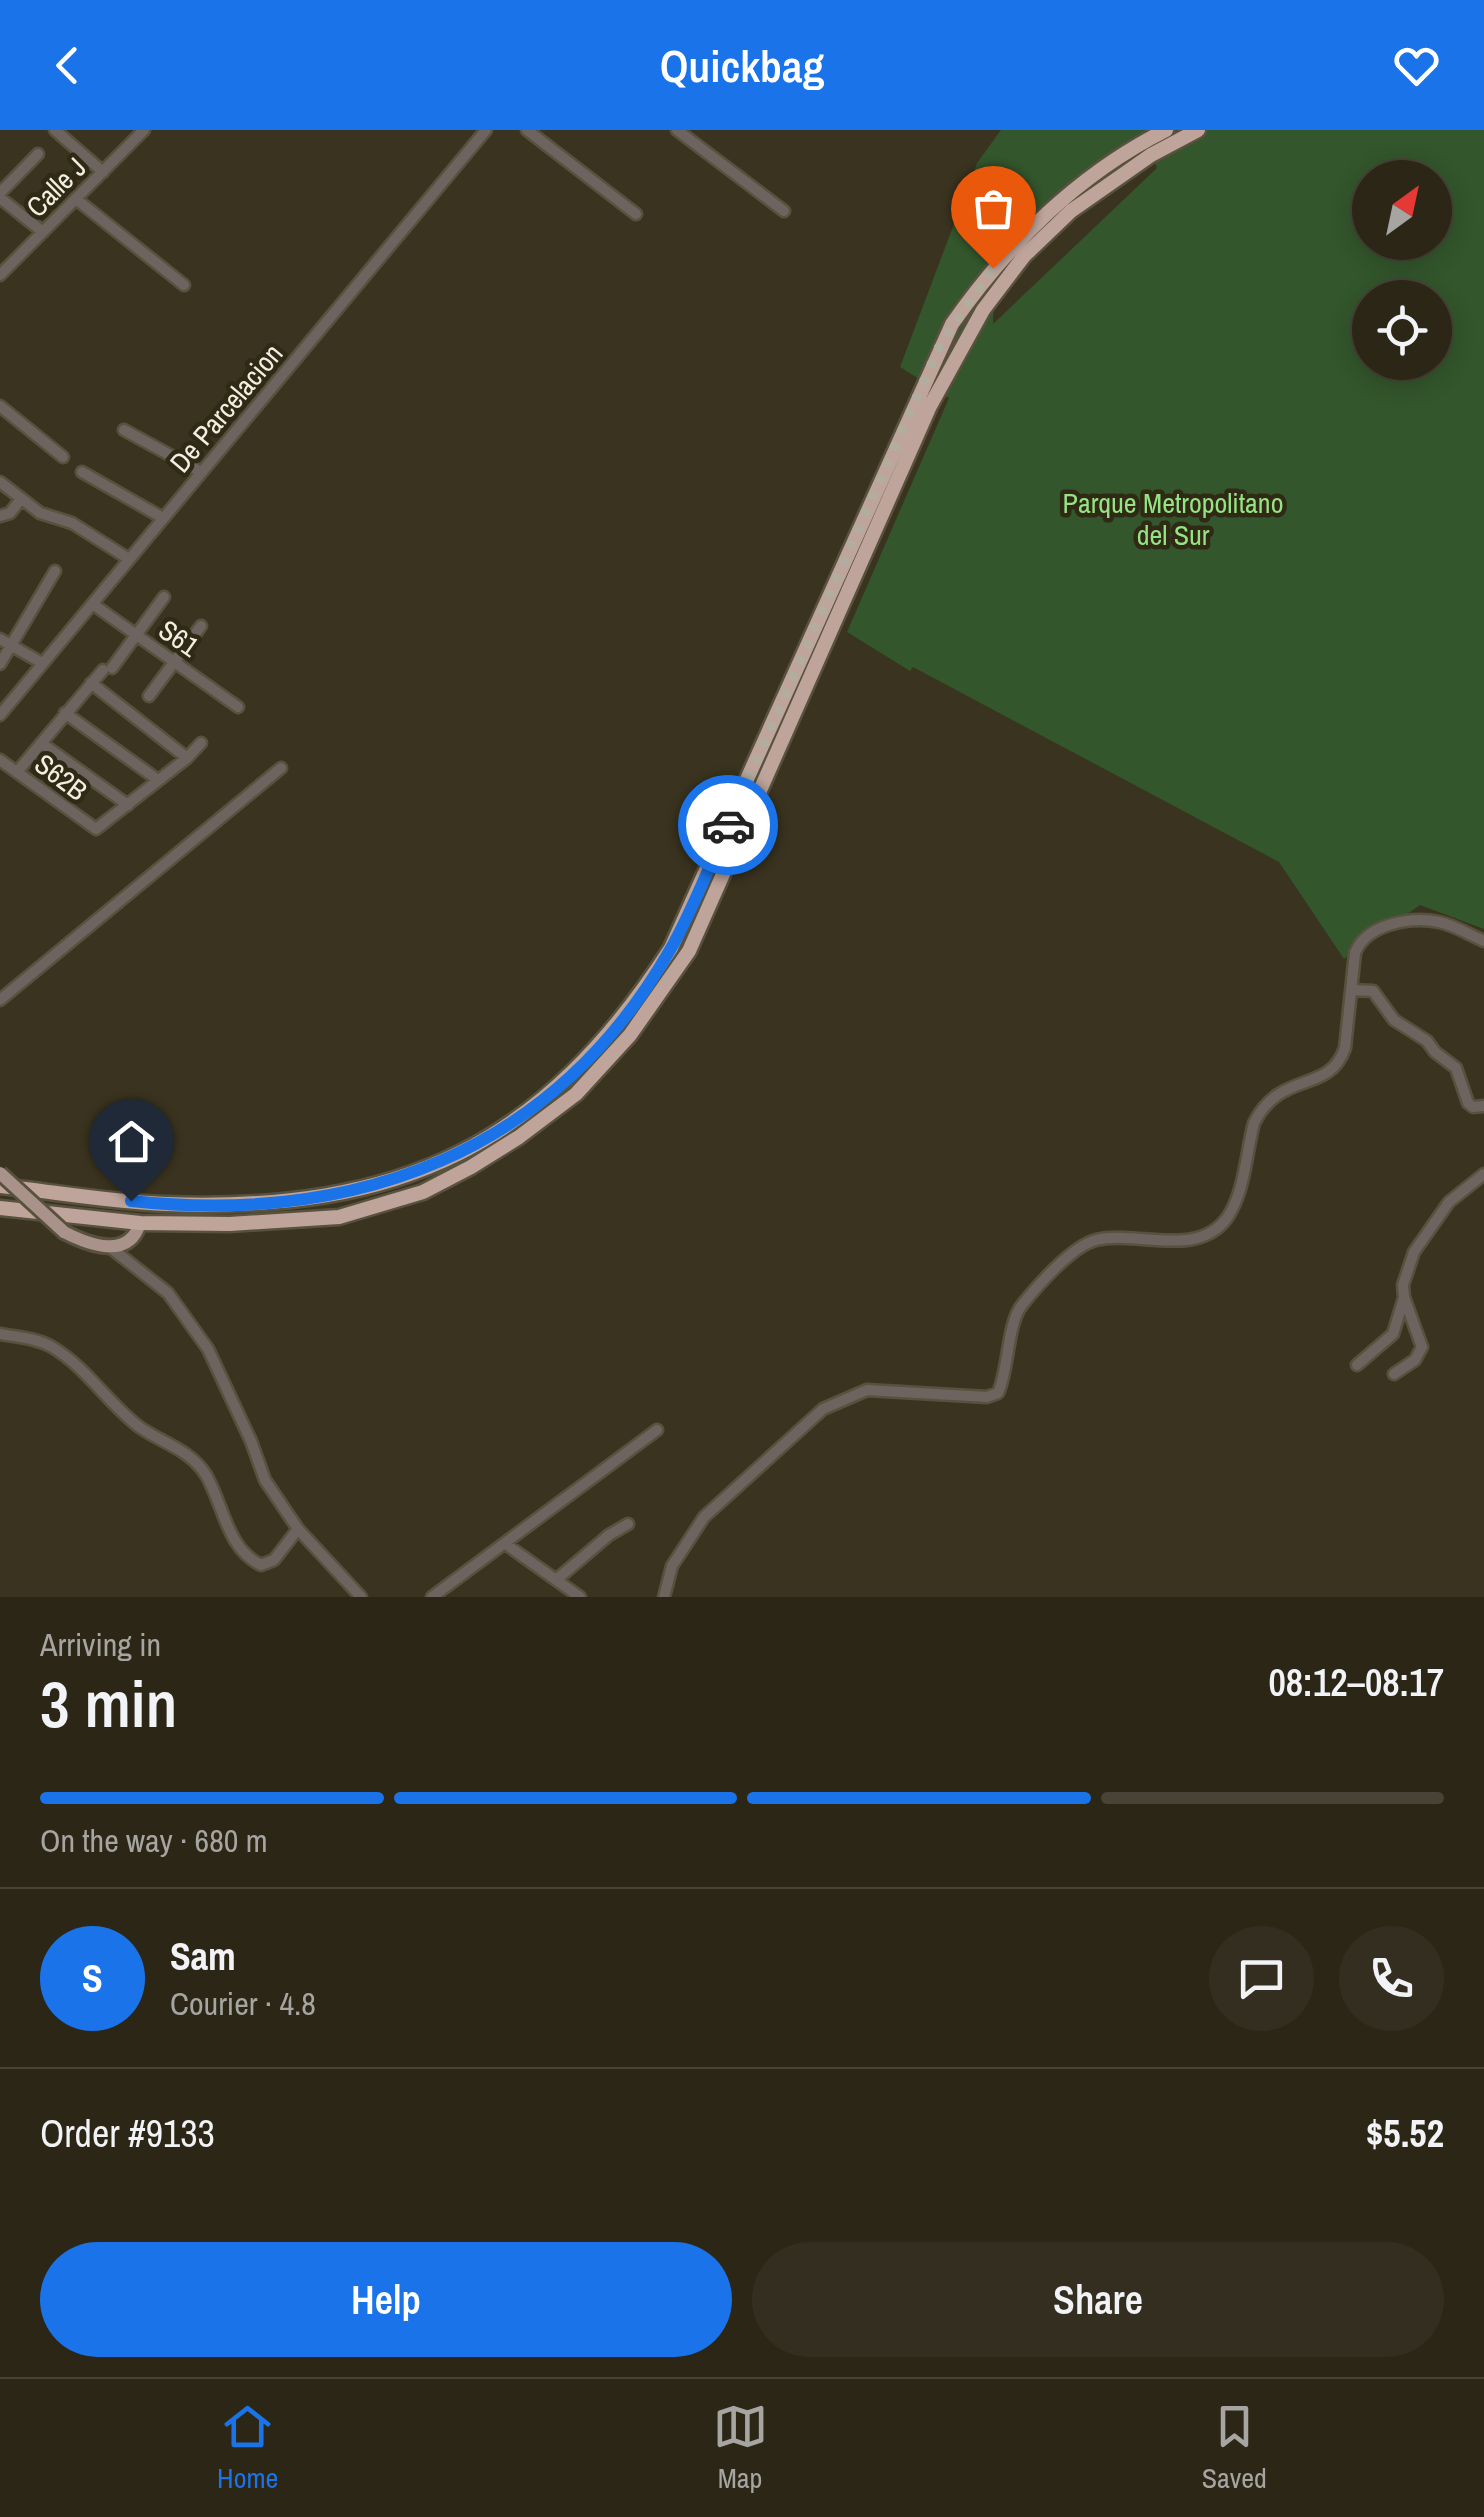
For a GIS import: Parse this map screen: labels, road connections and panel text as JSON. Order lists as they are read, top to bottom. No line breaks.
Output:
{"streets":{"street":["Calle J","De Parcelacion","S61","S62B"]},"crossings":[["De Parcelacion","S61"]],"parks":["Parque Metropolitano del Sur"],"north":"top right","page":{"header":"Quickbag","heading":["3 min","Arriving in","08:12–08:17"],"panel":["Sam","Courier · 4.8","Order #9133","$5.52"],"bar":"On the way · 680 m","round":"S","buttons":["Help","Share"],"tabs":["Home","Map","Saved"]}}
